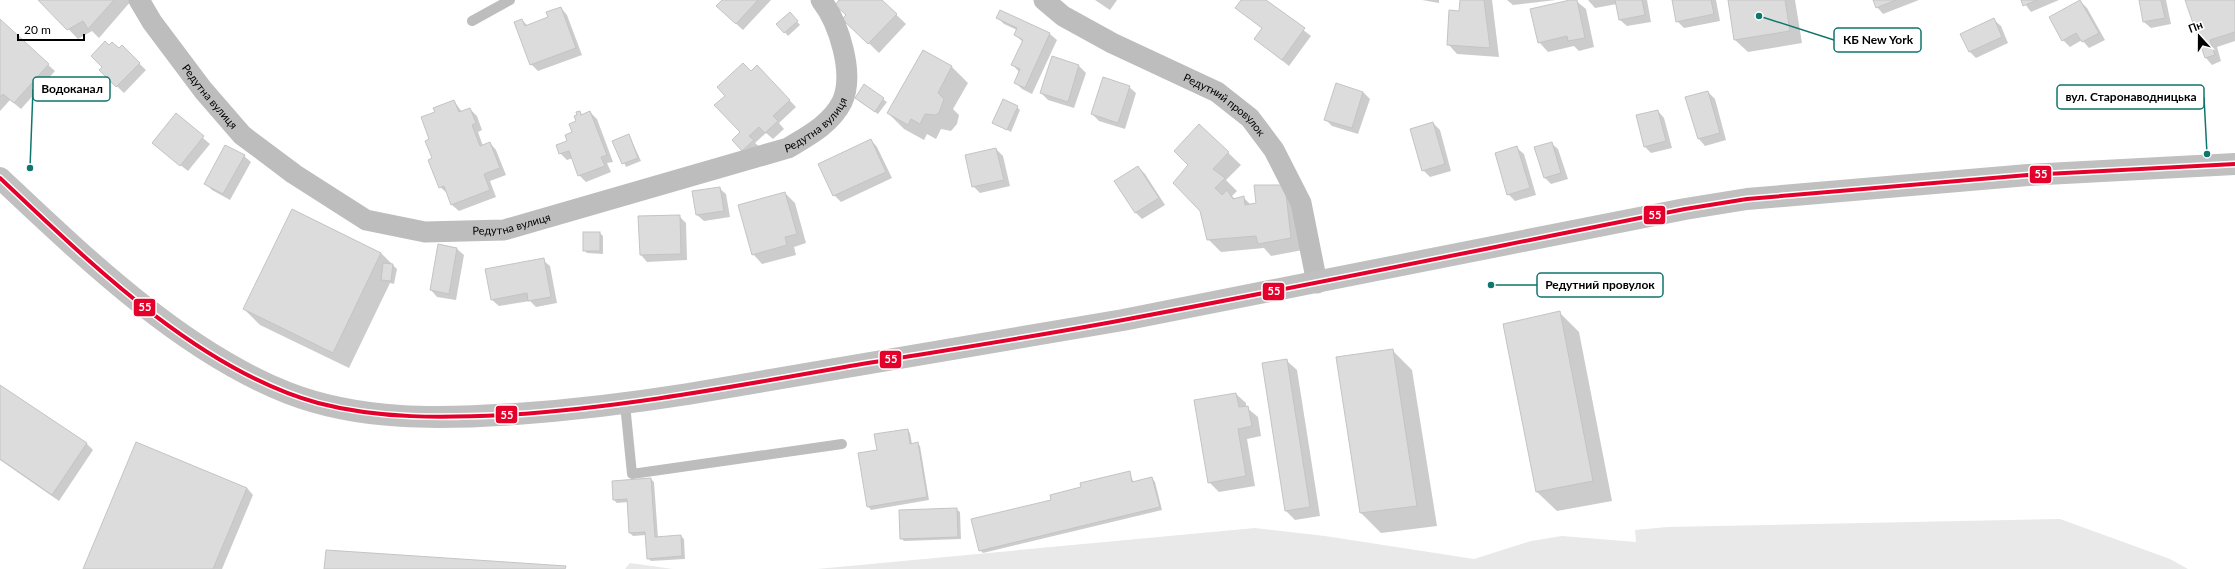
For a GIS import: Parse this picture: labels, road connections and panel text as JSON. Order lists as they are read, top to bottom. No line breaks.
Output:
{"streets":{"street":["Редутна вулиця","Редутний провулок"]},"places":["КБ New York","вул. Старонаводницька","Водоканал","Редутний провулок"],"lines":["transit line 55"],"scale_bar":"20 m","north":"top"}
